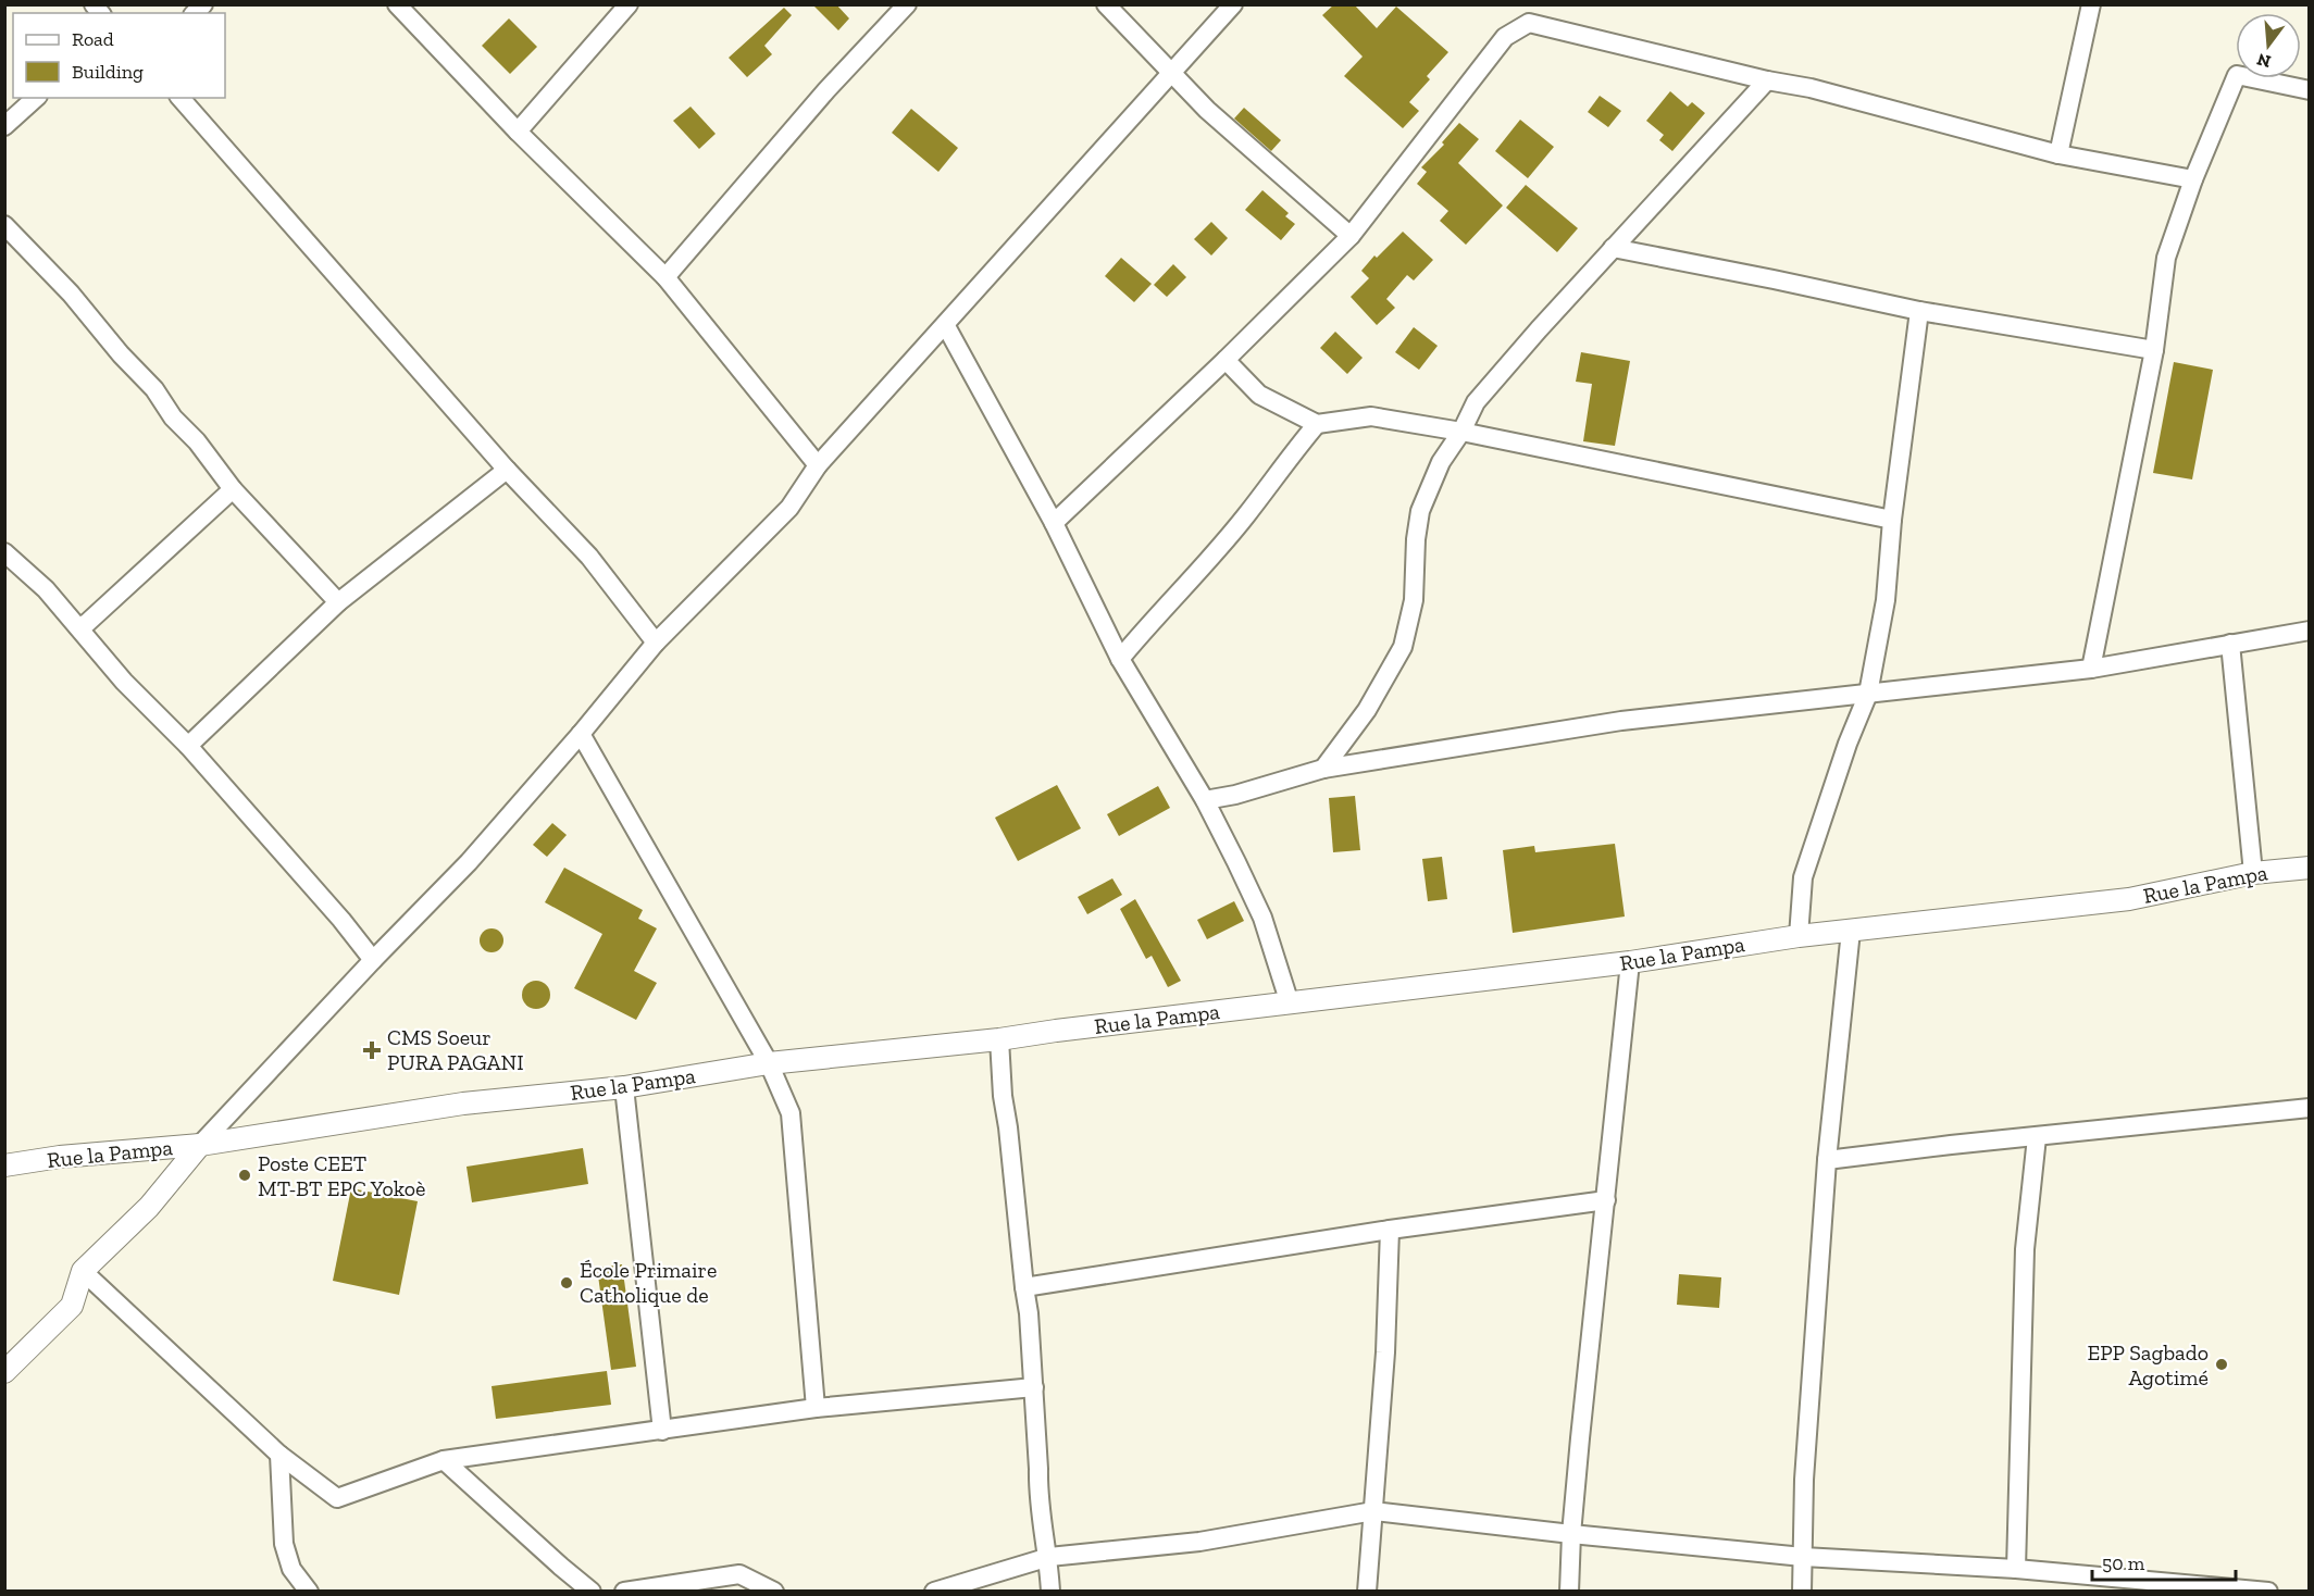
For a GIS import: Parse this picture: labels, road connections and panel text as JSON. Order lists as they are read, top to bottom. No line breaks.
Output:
{"streets":{"street":["Rue la Pampa"]},"places":{"health":["CMS Soeur PURA PAGANI"],"other":["Poste CEET MT-BT EPC Yokoè","École Primaire Catholique de","EPP Sagbado Agotimé"]},"legend":["Road","Building"],"scale_bar":"50 m","north":"bottom"}
